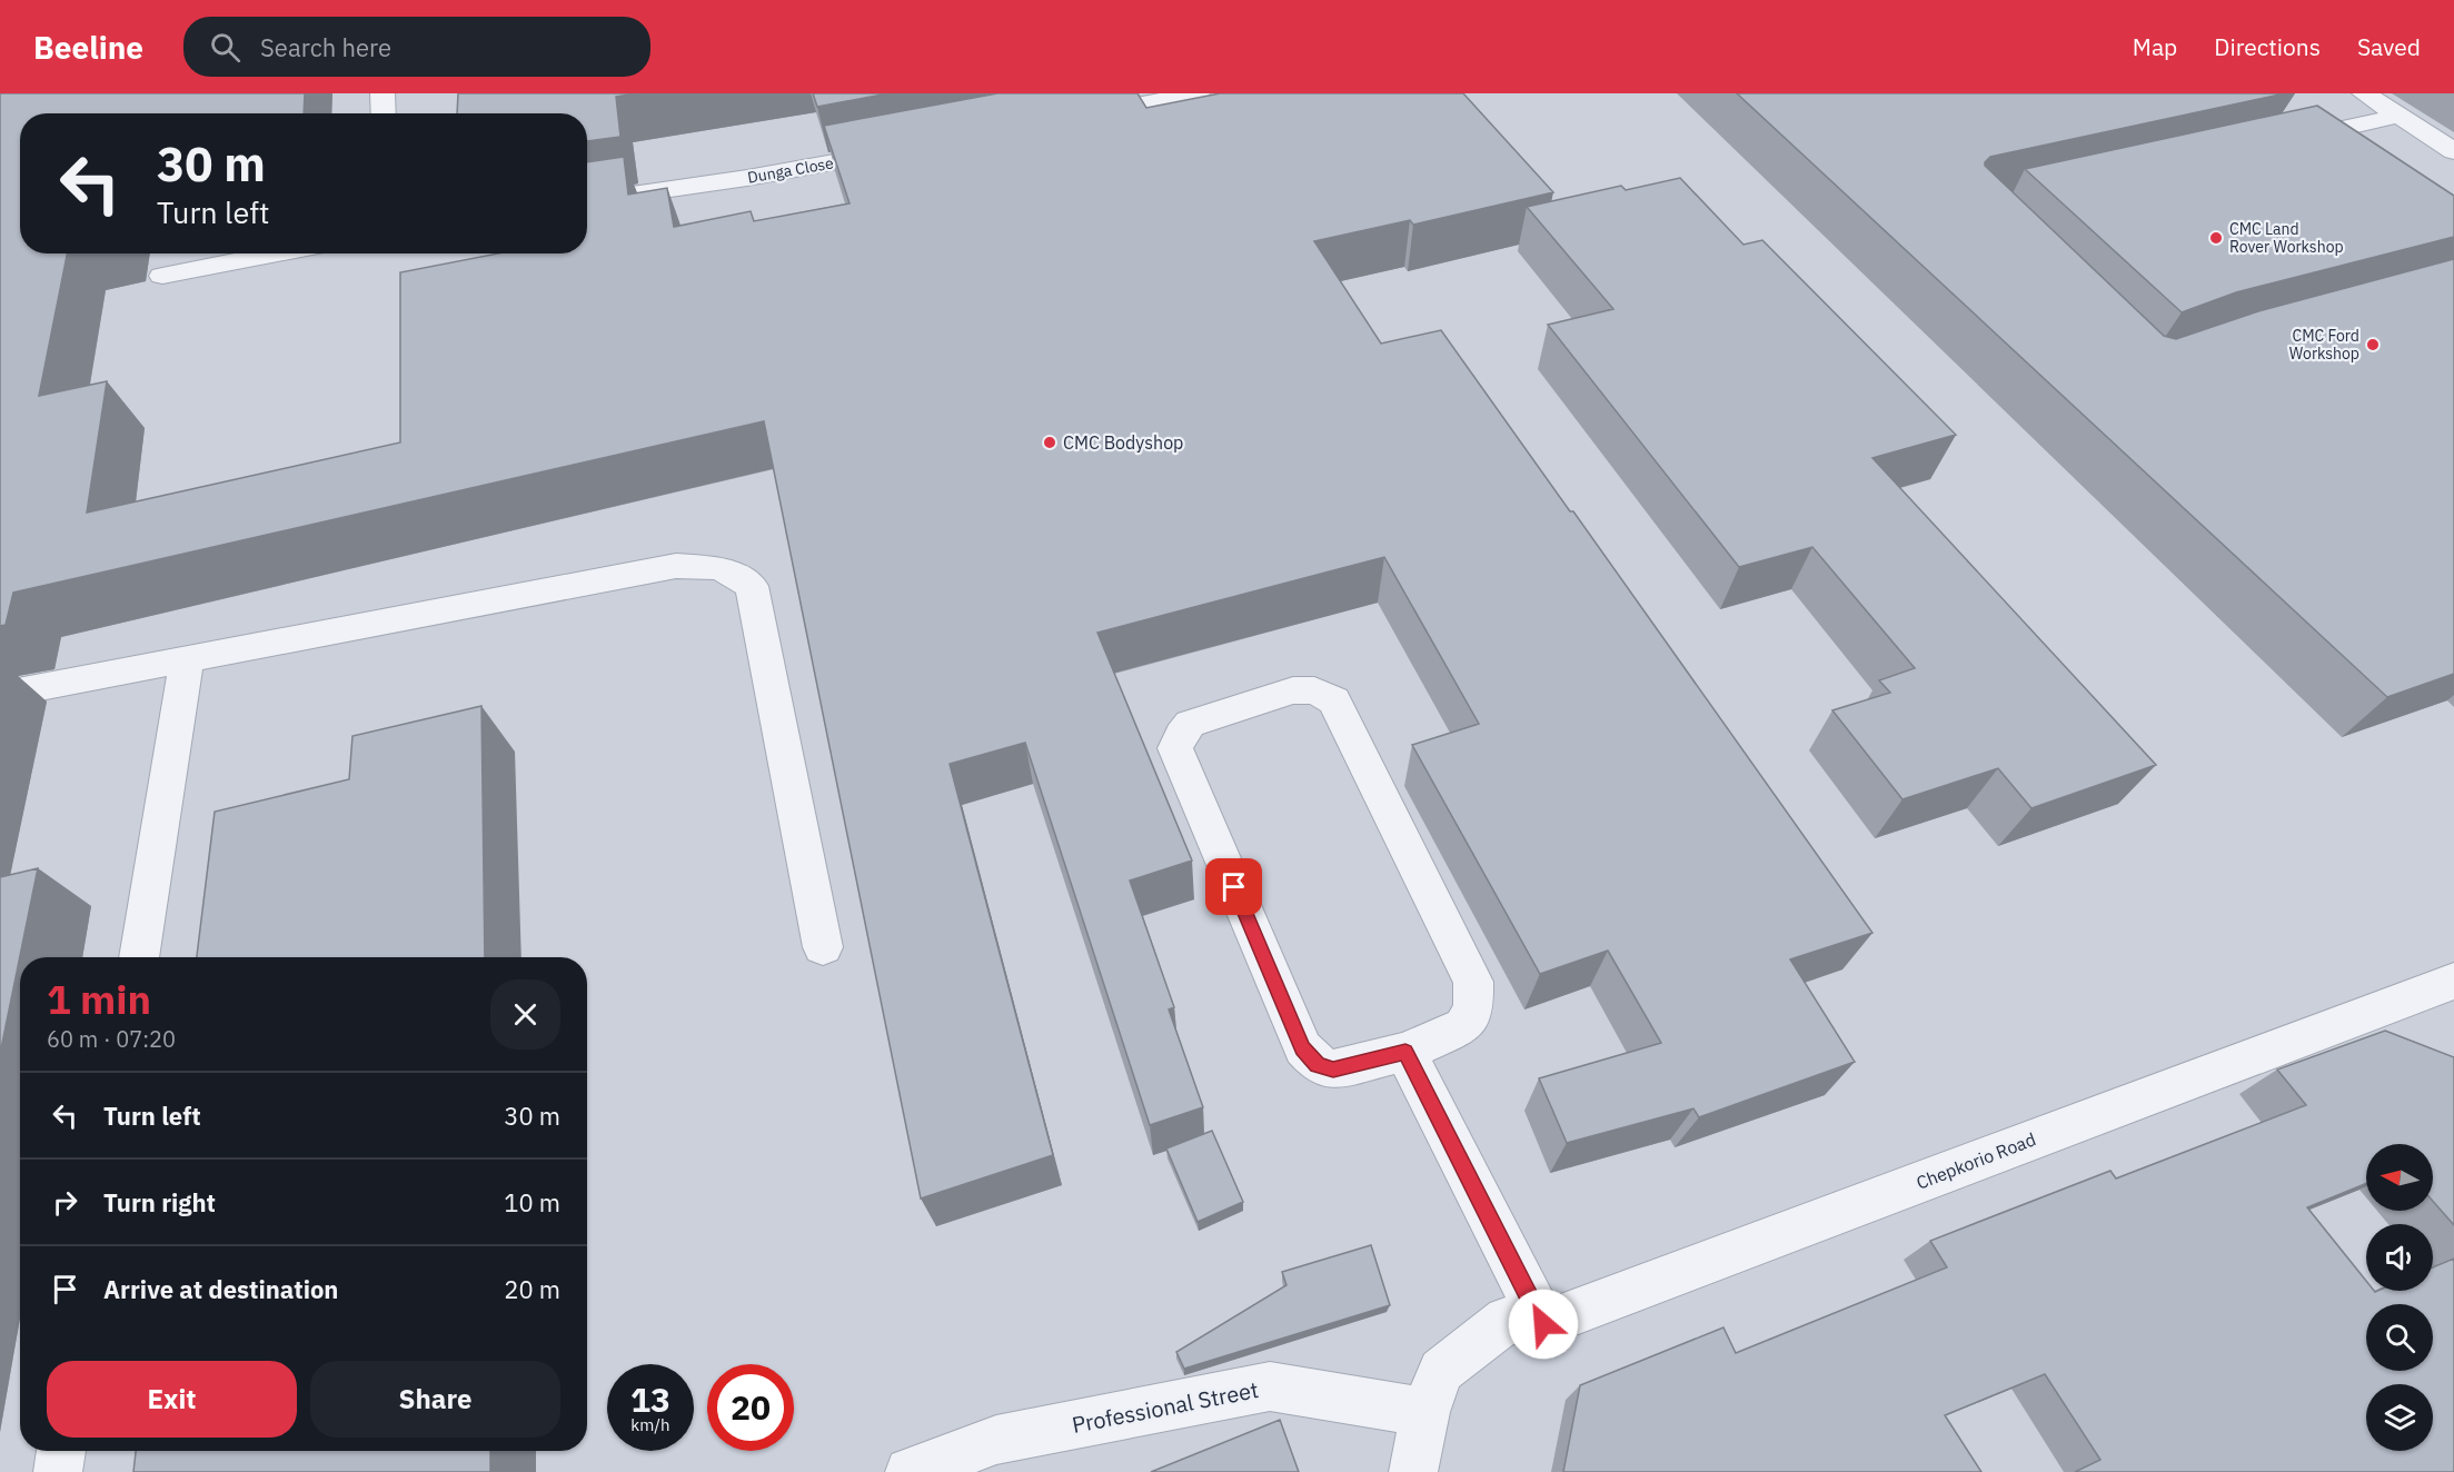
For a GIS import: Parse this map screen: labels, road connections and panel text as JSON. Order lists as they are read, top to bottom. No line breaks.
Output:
{"streets":{"street":["Dunga Close","Chepkorio Road","Professional Street"]},"crossings":[["Chepkorio Road","Professional Street"]],"places":["CMC Land Rover Workshop","CMC Ford Workshop","CMC Bodyshop"],"north":"left","page":{"header":"Beeline","search":"Search here","nav":["Map","Directions","Saved"],"turn":["30 m","Turn left"],"heading":["1 min","60 m · 07:20"],"list":[{"name":"Turn left","value":"30 m"},{"name":"Turn right","value":"10 m"},{"name":"Arrive at destination","value":"20 m"}],"buttons":["Exit","Share"],"speed":"13 km/h","limit":"20"}}
